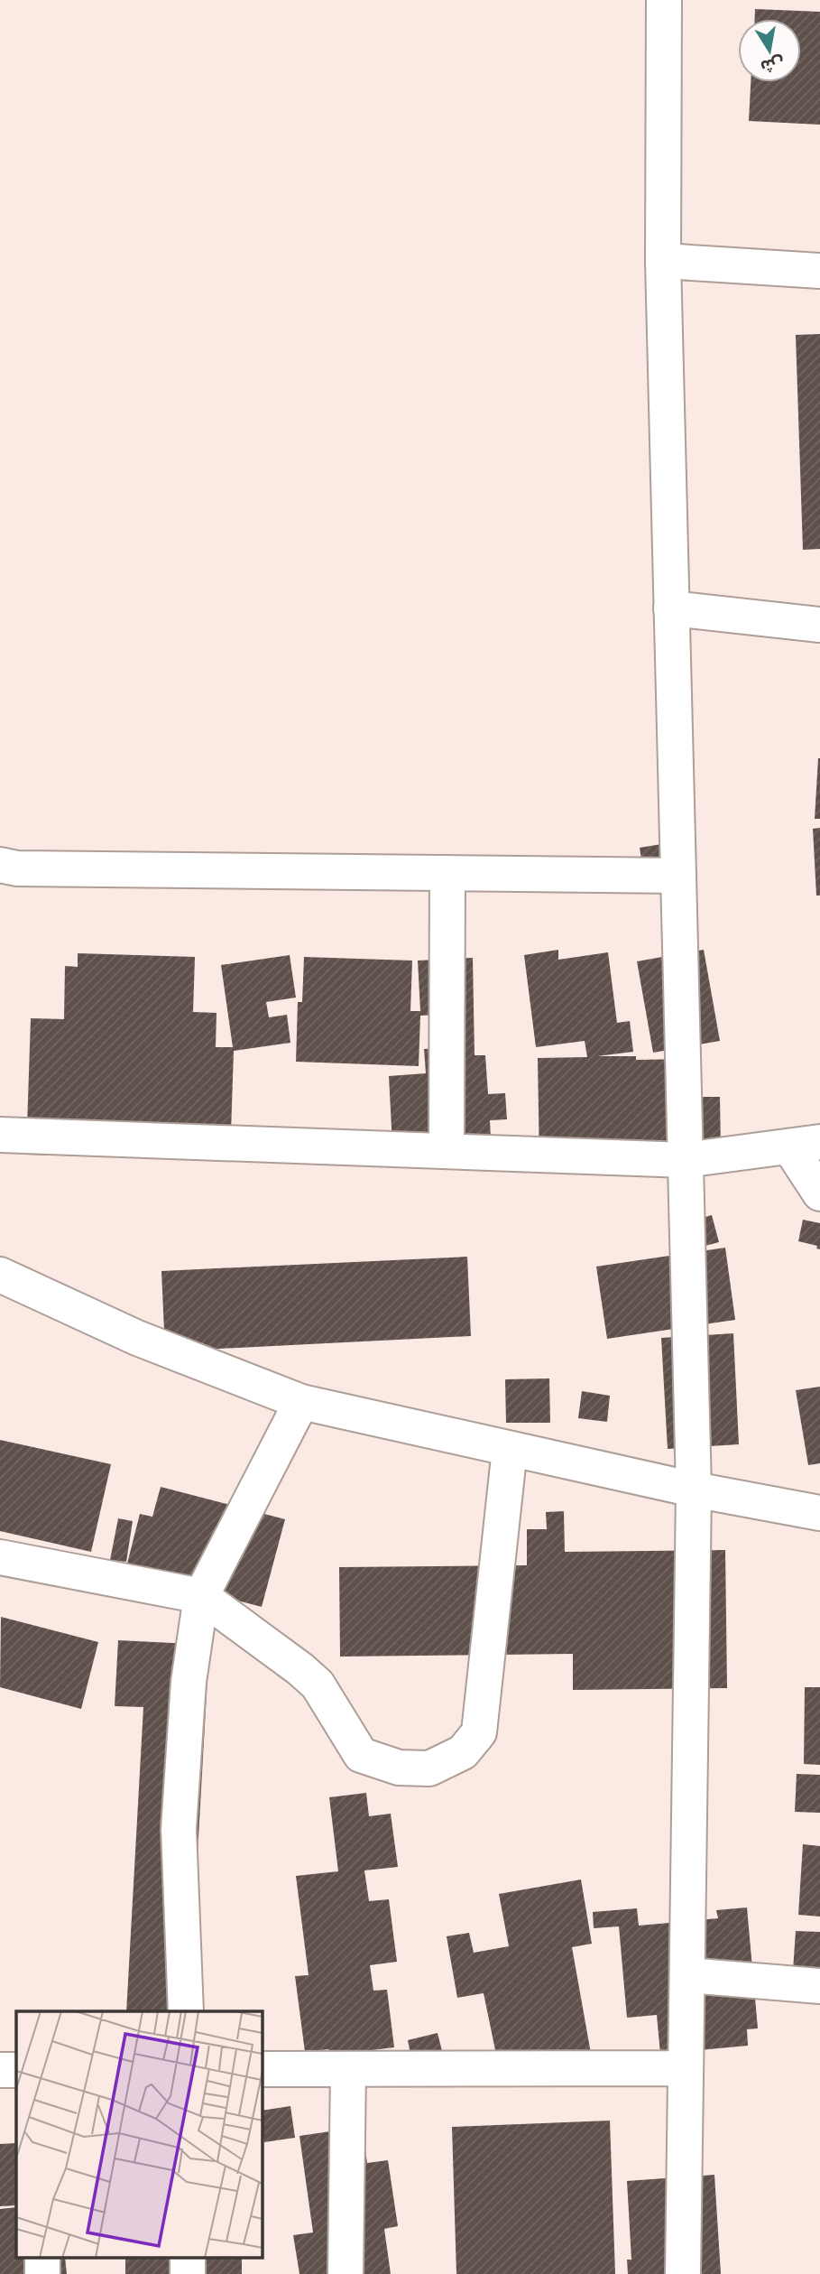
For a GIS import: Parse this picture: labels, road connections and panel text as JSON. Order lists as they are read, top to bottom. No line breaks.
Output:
{"north":"bottom"}
